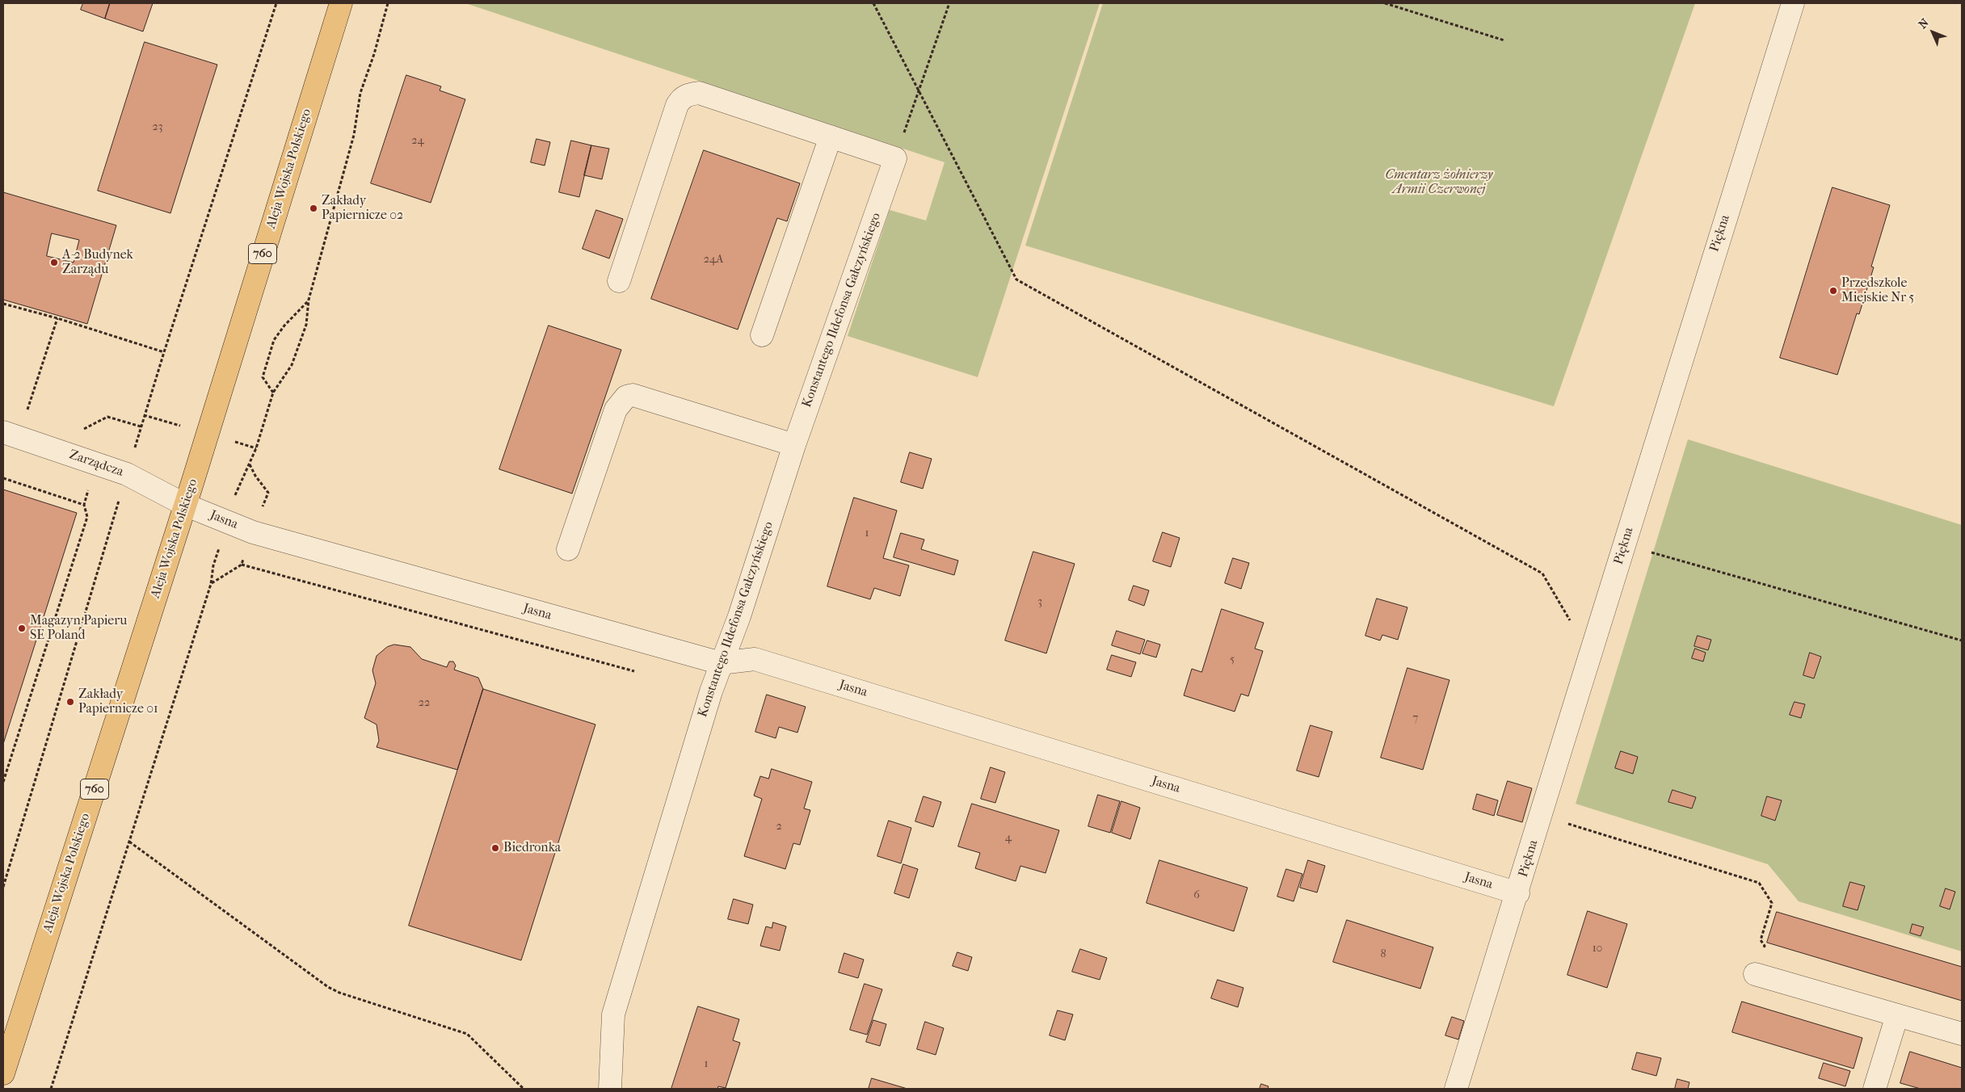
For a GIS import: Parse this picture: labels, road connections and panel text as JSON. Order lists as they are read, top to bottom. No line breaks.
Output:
{"streets":{"main road":["Aleja Wojska Polskiego","760"],"street":["Piękna","Konstantego Ildefonsa Gałczyńskiego","Zarządcza","Jasna"]},"crossings":[["Aleja Wojska Polskiego","Zarządcza"],["Aleja Wojska Polskiego","Jasna"],["Piękna","Jasna"],["Konstantego Ildefonsa Gałczyńskiego","Jasna"],["Zarządcza","Jasna"]],"parks":["Cmentarz żołnierzy Armii Czerwonej"],"places":["Zakłady Papiernicze 02","A-2 Budynek Zarządu","Przedszkole Miejskie Nr 5","Magazyn Papieru SE Poland","Zakłady Papiernicze 01","Biedronka"],"house_numbers":["23","24","24A","1","3","5","22","7","2","4","6","10","8","1"],"north":"top left"}
